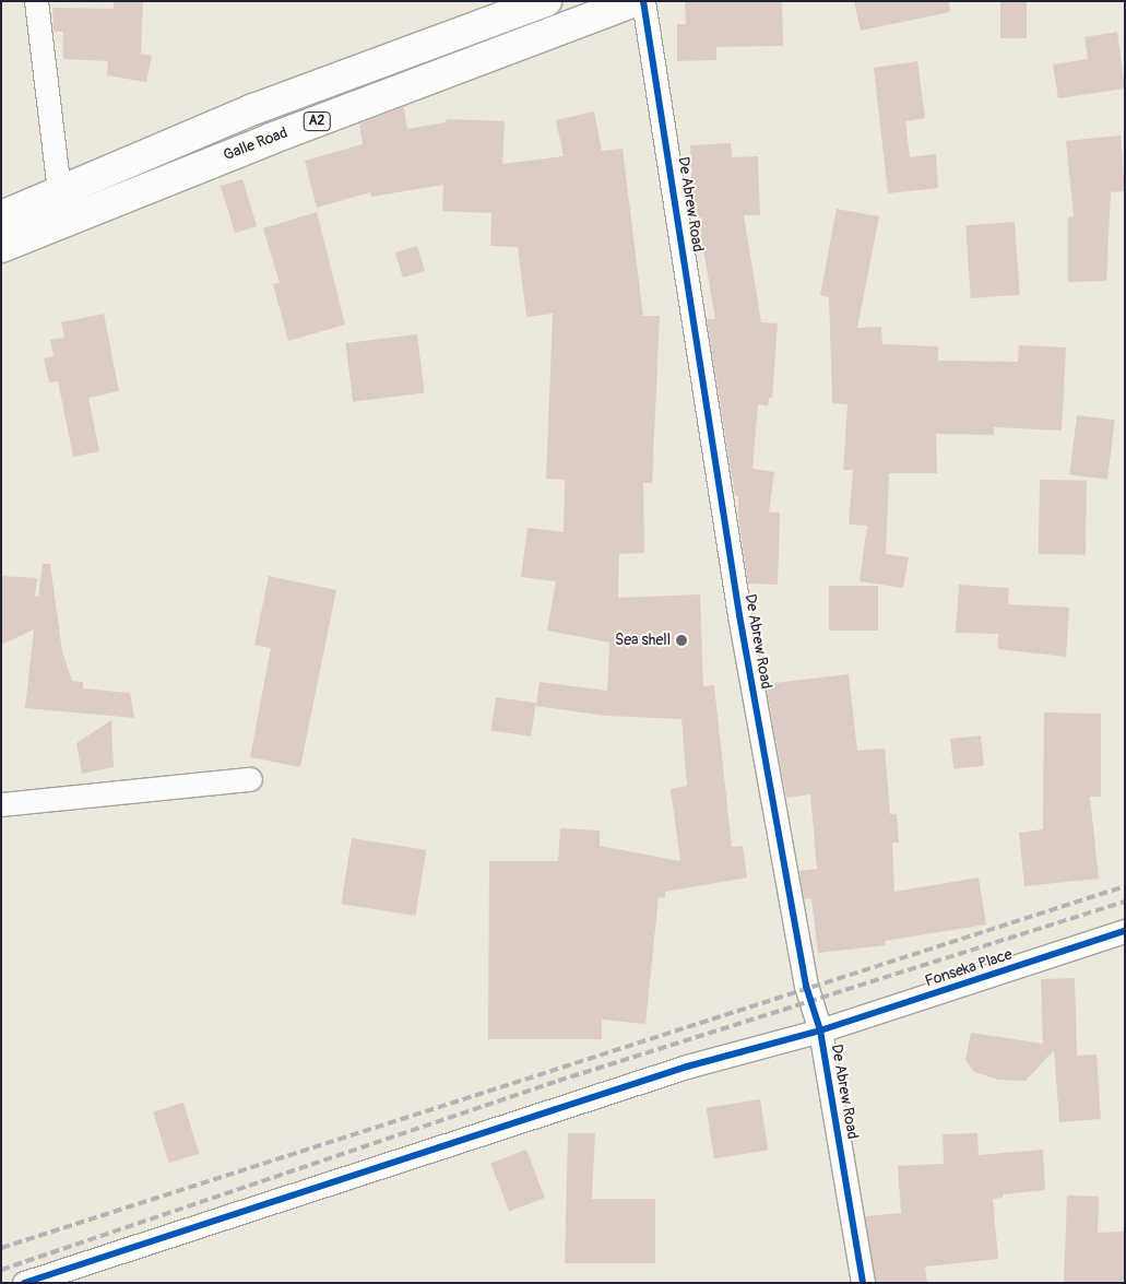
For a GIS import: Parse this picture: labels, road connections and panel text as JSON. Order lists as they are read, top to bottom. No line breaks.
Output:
{"streets":{"highway":["A2","Galle Road"],"street":["De Abrew Road","Fonseka Place"]},"crossings":[["De Abrew Road","Fonseka Place"]],"places":["Sea shell"]}
